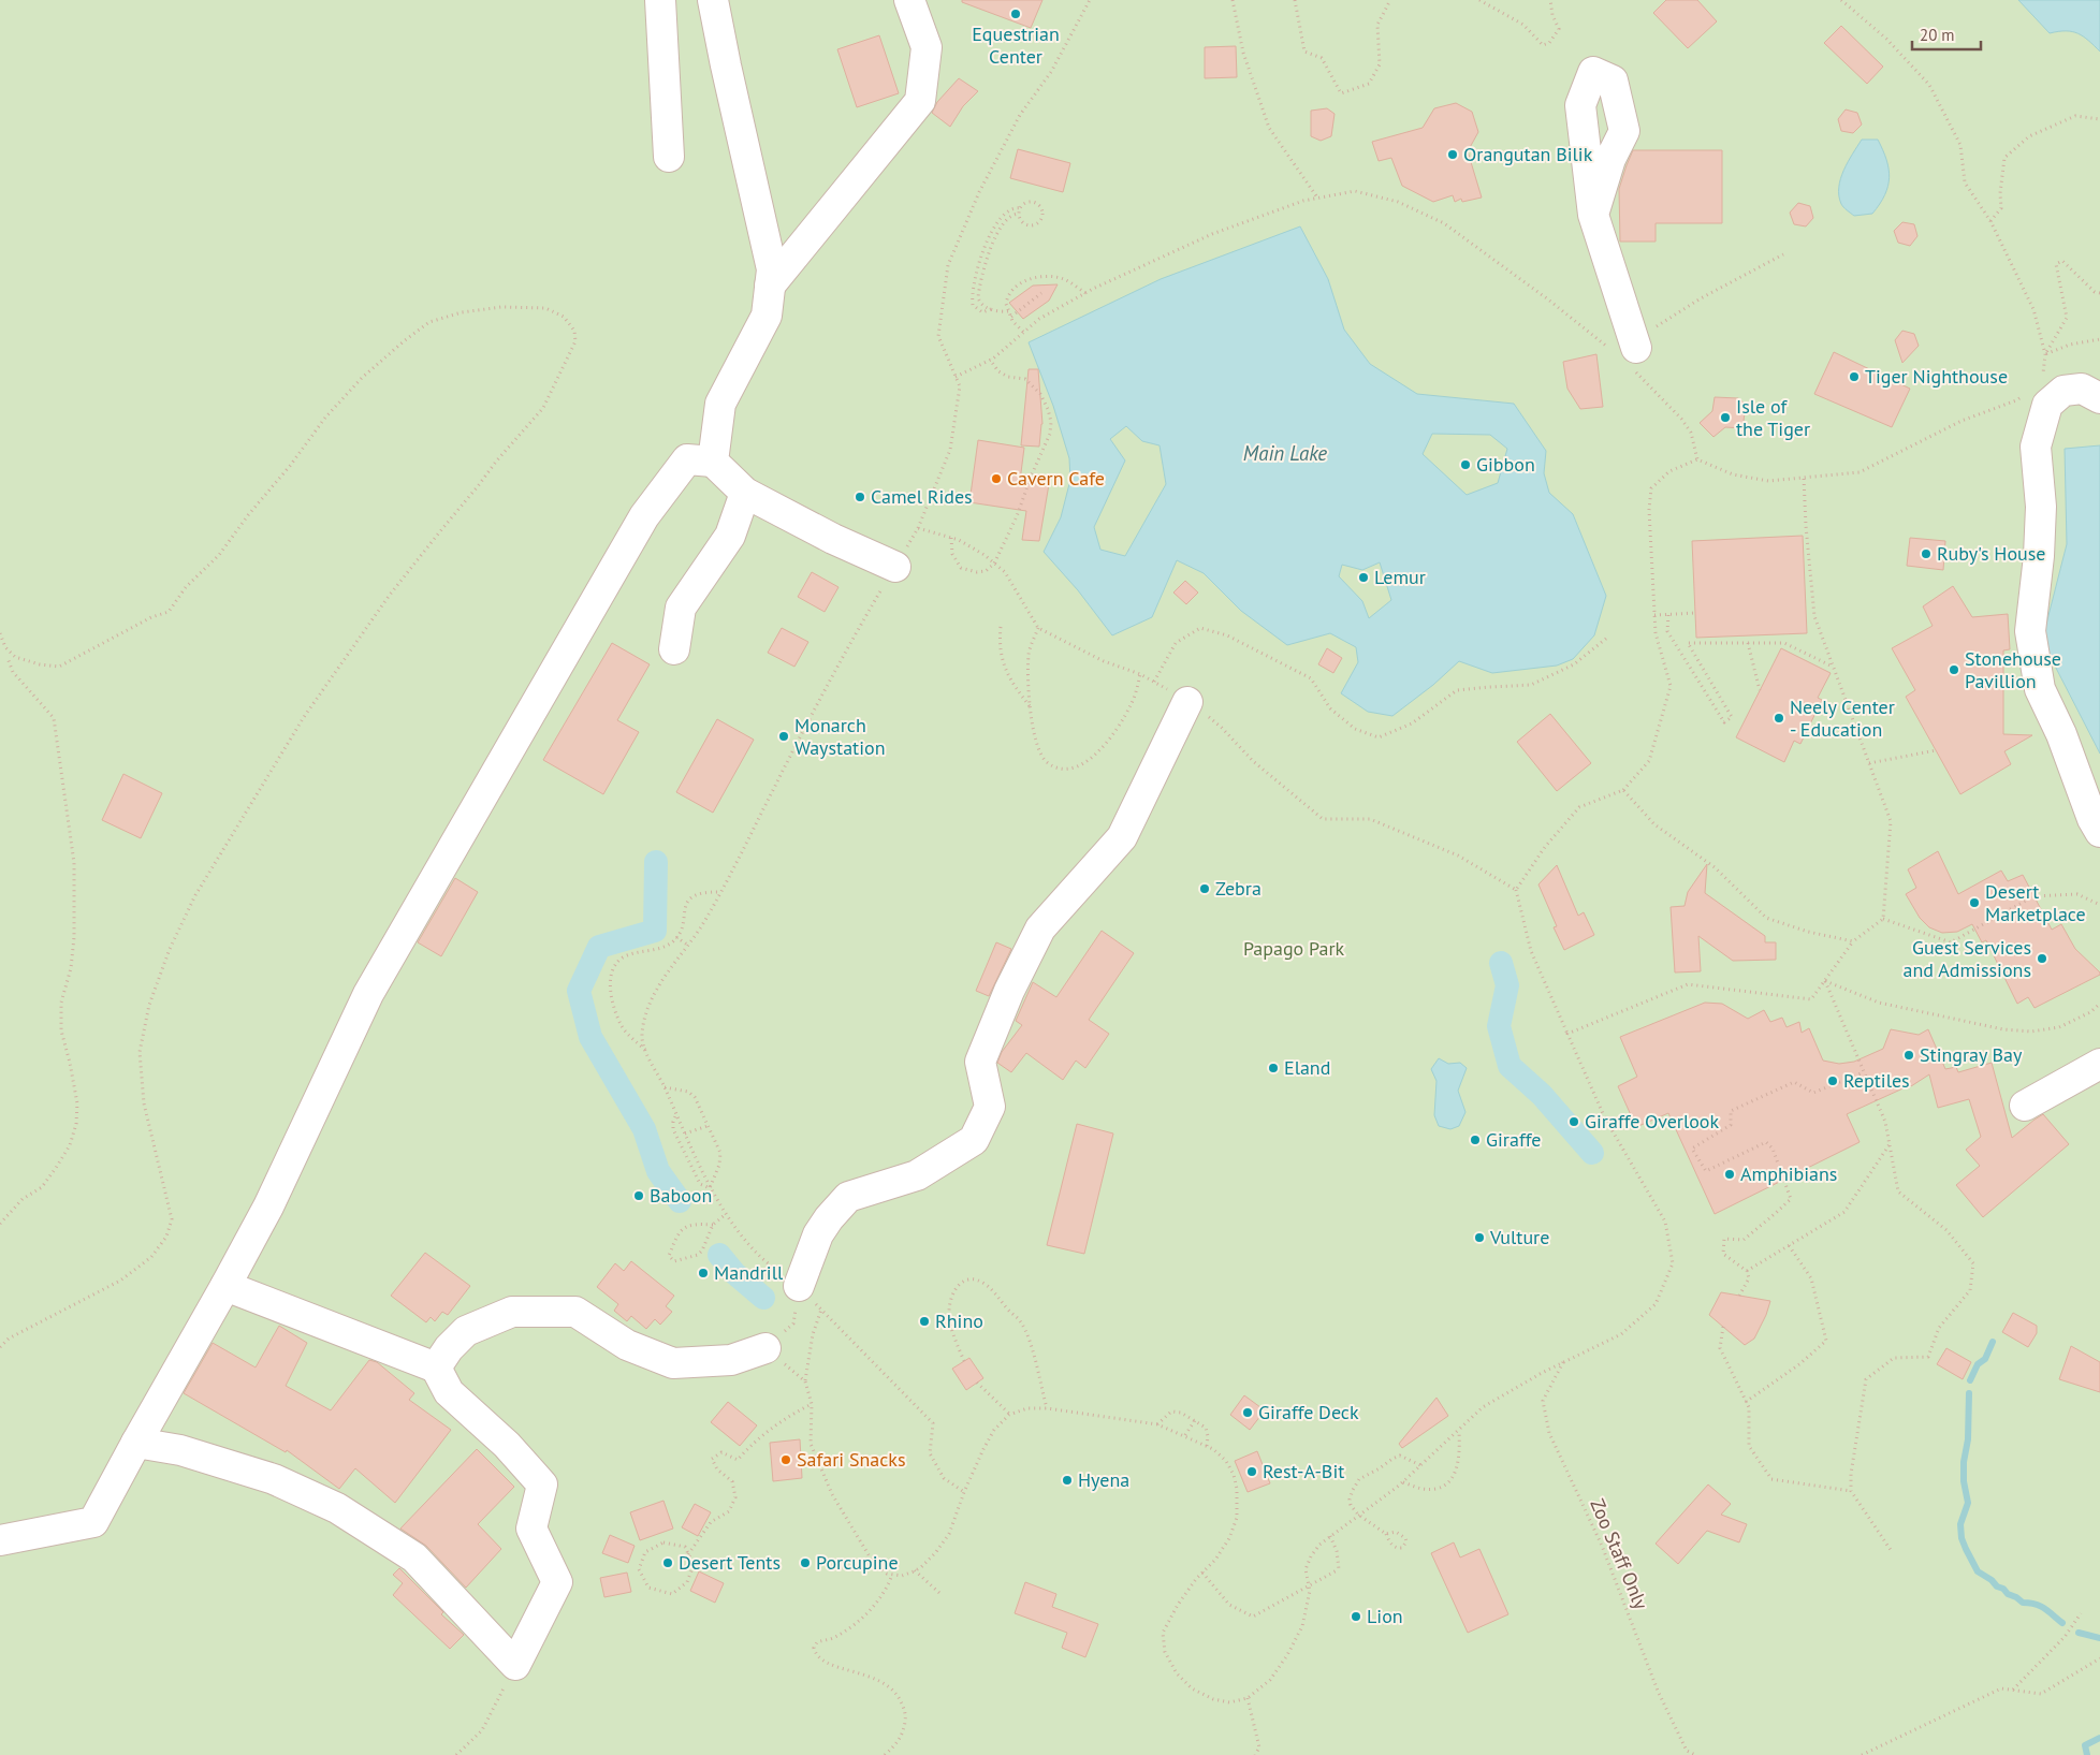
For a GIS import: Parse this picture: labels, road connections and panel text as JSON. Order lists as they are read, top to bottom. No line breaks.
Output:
{"streets":{"path":["Zoo Staff Only"]},"water":["Main Lake"],"parks":["Papago Park"],"places":["Equestrian Center","Orangutan Bilik","Tiger Nighthouse","Isle of the Tiger","Gibbon","Cavern Cafe","Camel Rides","Ruby's House","Lemur","Stonehouse Pavillion","Neely Center - Education","Monarch Waystation","Zebra","Desert Marketplace","Guest Services and Admissions","Stingray Bay","Eland","Reptiles","Giraffe Overlook","Giraffe","Amphibians","Baboon","Vulture","Mandrill","Rhino","Giraffe Deck","Safari Snacks","Rest-A-Bit","Hyena","Desert Tents","Porcupine","Lion"],"scale_bar":"20 m"}
